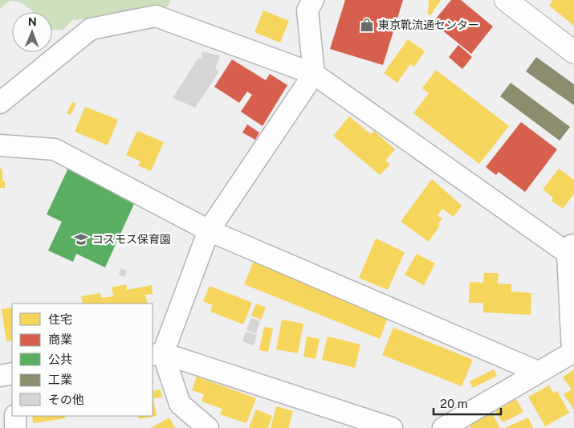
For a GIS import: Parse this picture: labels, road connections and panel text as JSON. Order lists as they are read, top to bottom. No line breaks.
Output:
{"places":{"shop":["東京靴流通センター"],"school or university":["コスモス保育園"]},"legend":["住宅","商業","公共","工業","その他"],"scale_bar":"20 m","north":"top"}
